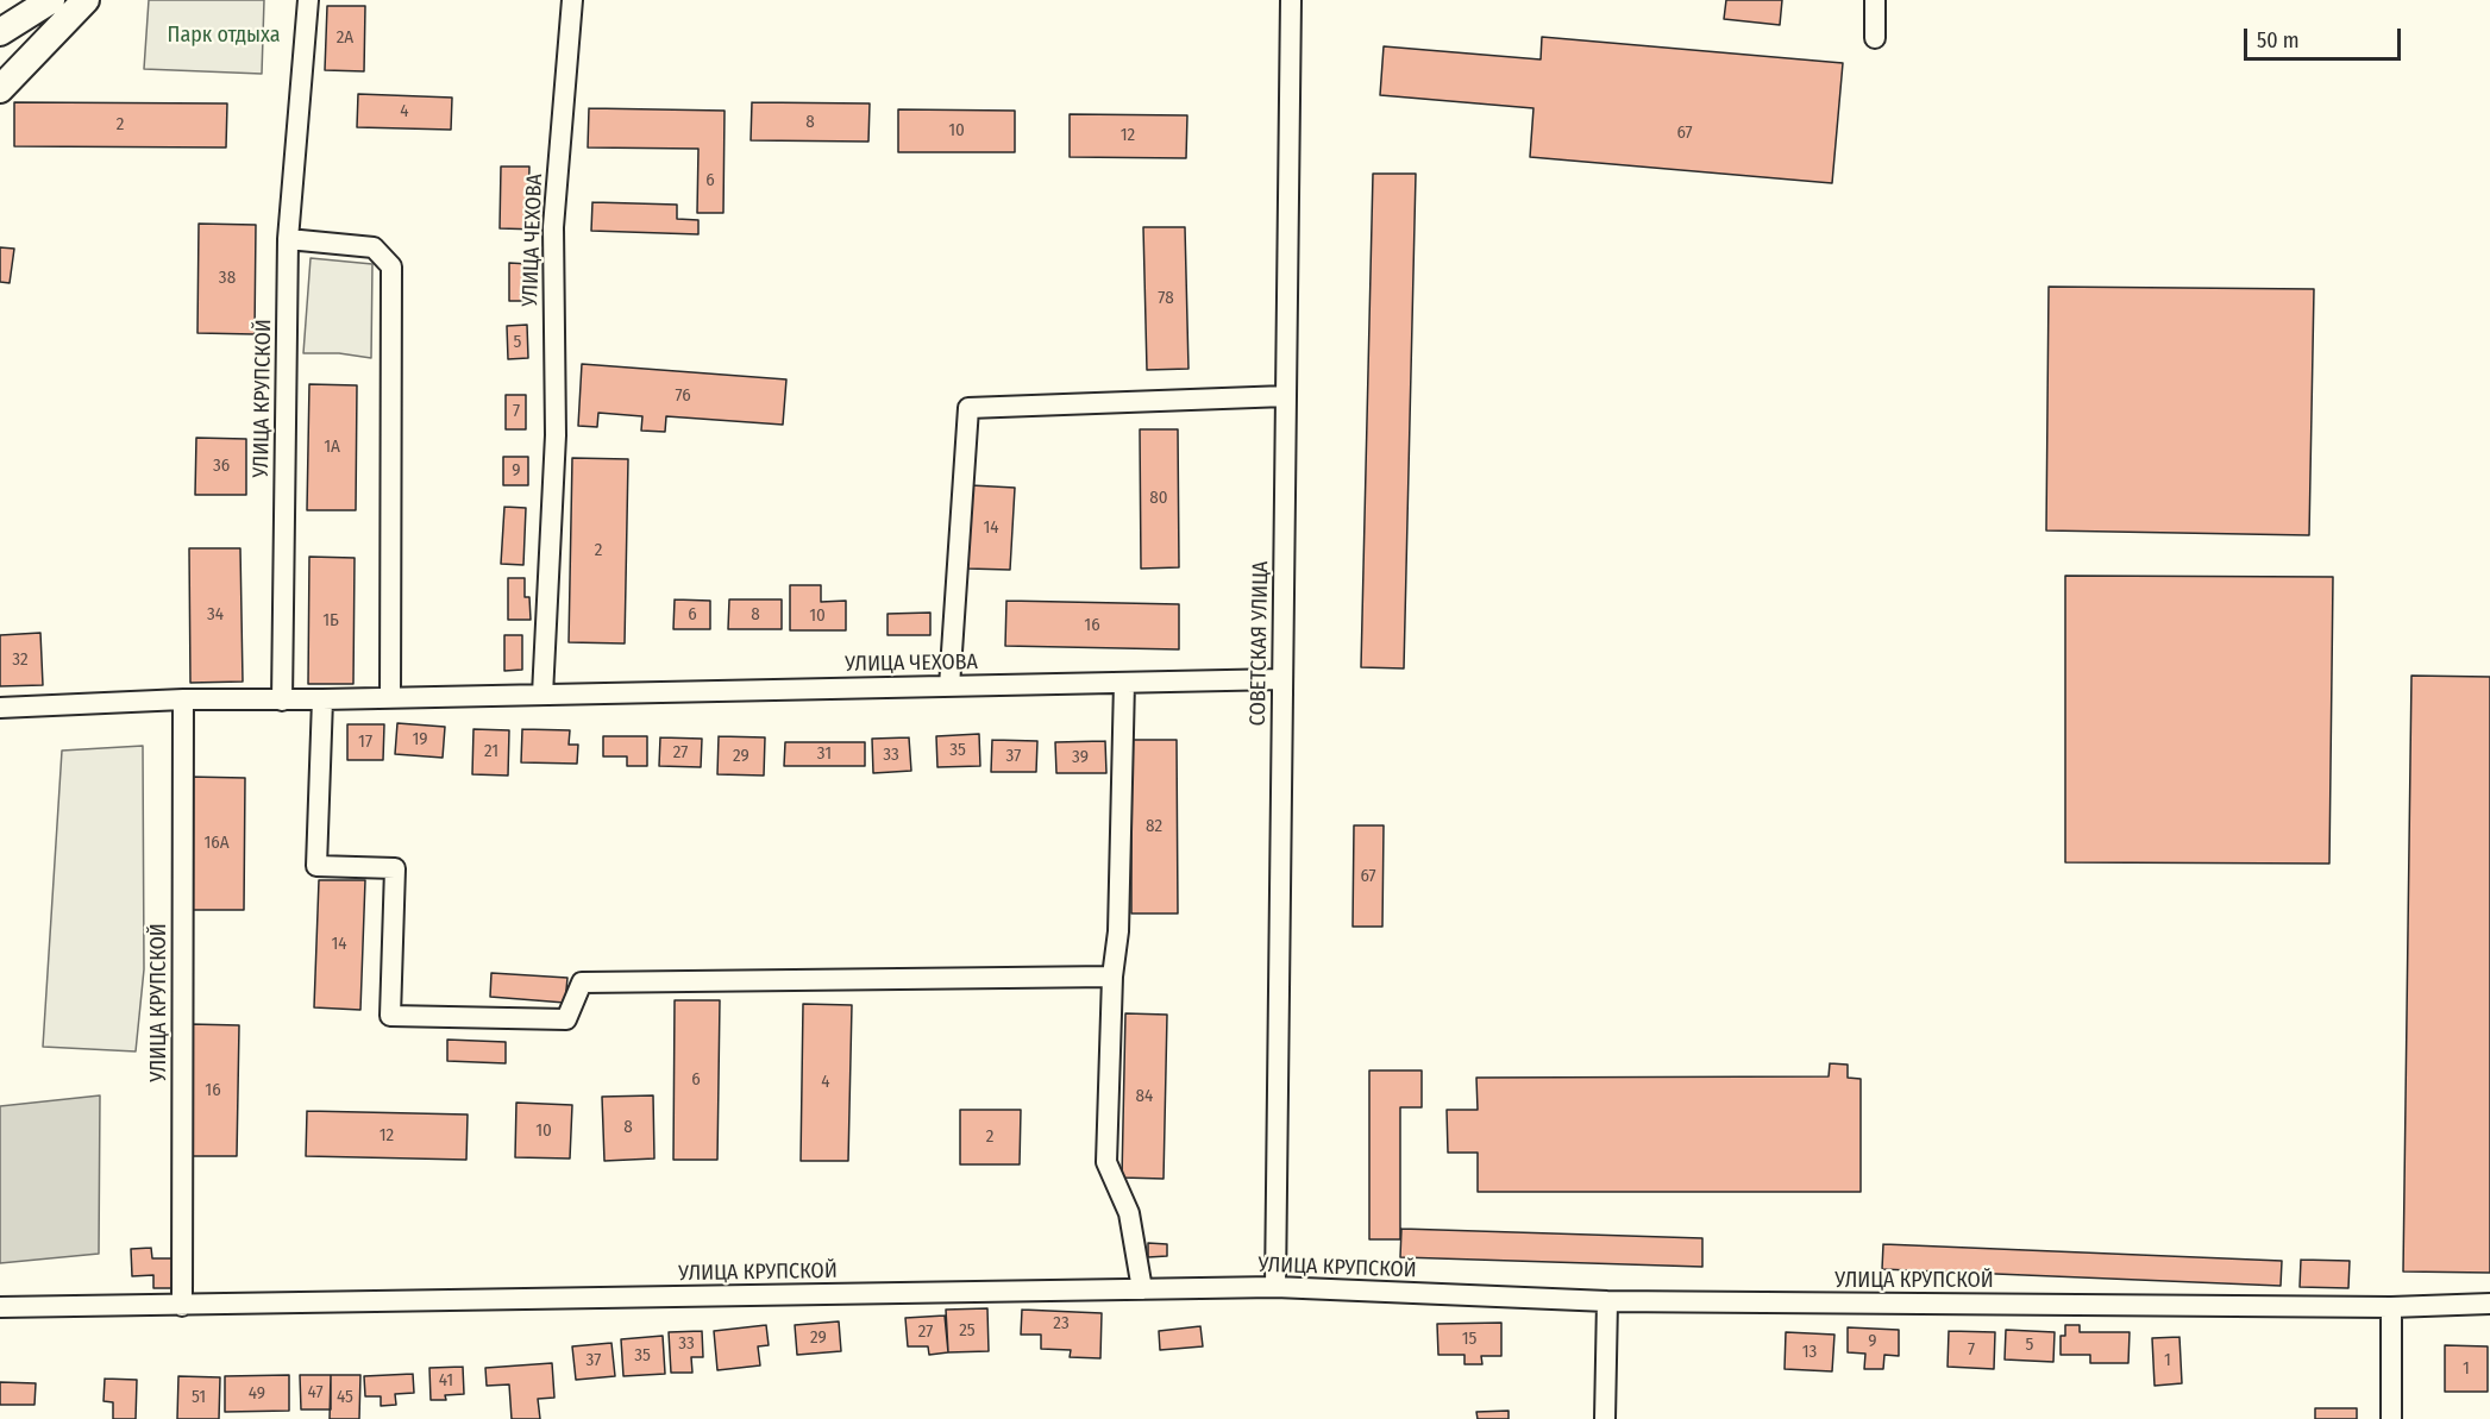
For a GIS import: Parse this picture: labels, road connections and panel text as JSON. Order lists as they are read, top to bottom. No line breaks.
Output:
{"streets":{"street":["УЛИЦА ЧЕХОВА","УЛИЦА КРУПСКОЙ","СОВЕТСКАЯ УЛИЦА"]},"crossings":[["УЛИЦА ЧЕХОВА","УЛИЦА КРУПСКОЙ"],["УЛИЦА ЧЕХОВА","СОВЕТСКАЯ УЛИЦА"],["УЛИЦА КРУПСКОЙ","СОВЕТСКАЯ УЛИЦА"]],"parks":["Парк отдыха"],"house_numbers":["2А","4","8","2","10","67","12","6","38","78","5","76","7","1А","36","9","80","14","2","34","6","8","10","1Б","16","32","19","17","35","21","27","31","33","29","37","39","82","16А","67","14","6","4","16","84","8","10","12","2","23","25","27","29","15","9","33","5","7","13","35","37","1","1","41","47","49","51","45"],"scale_bar":"50 m"}
